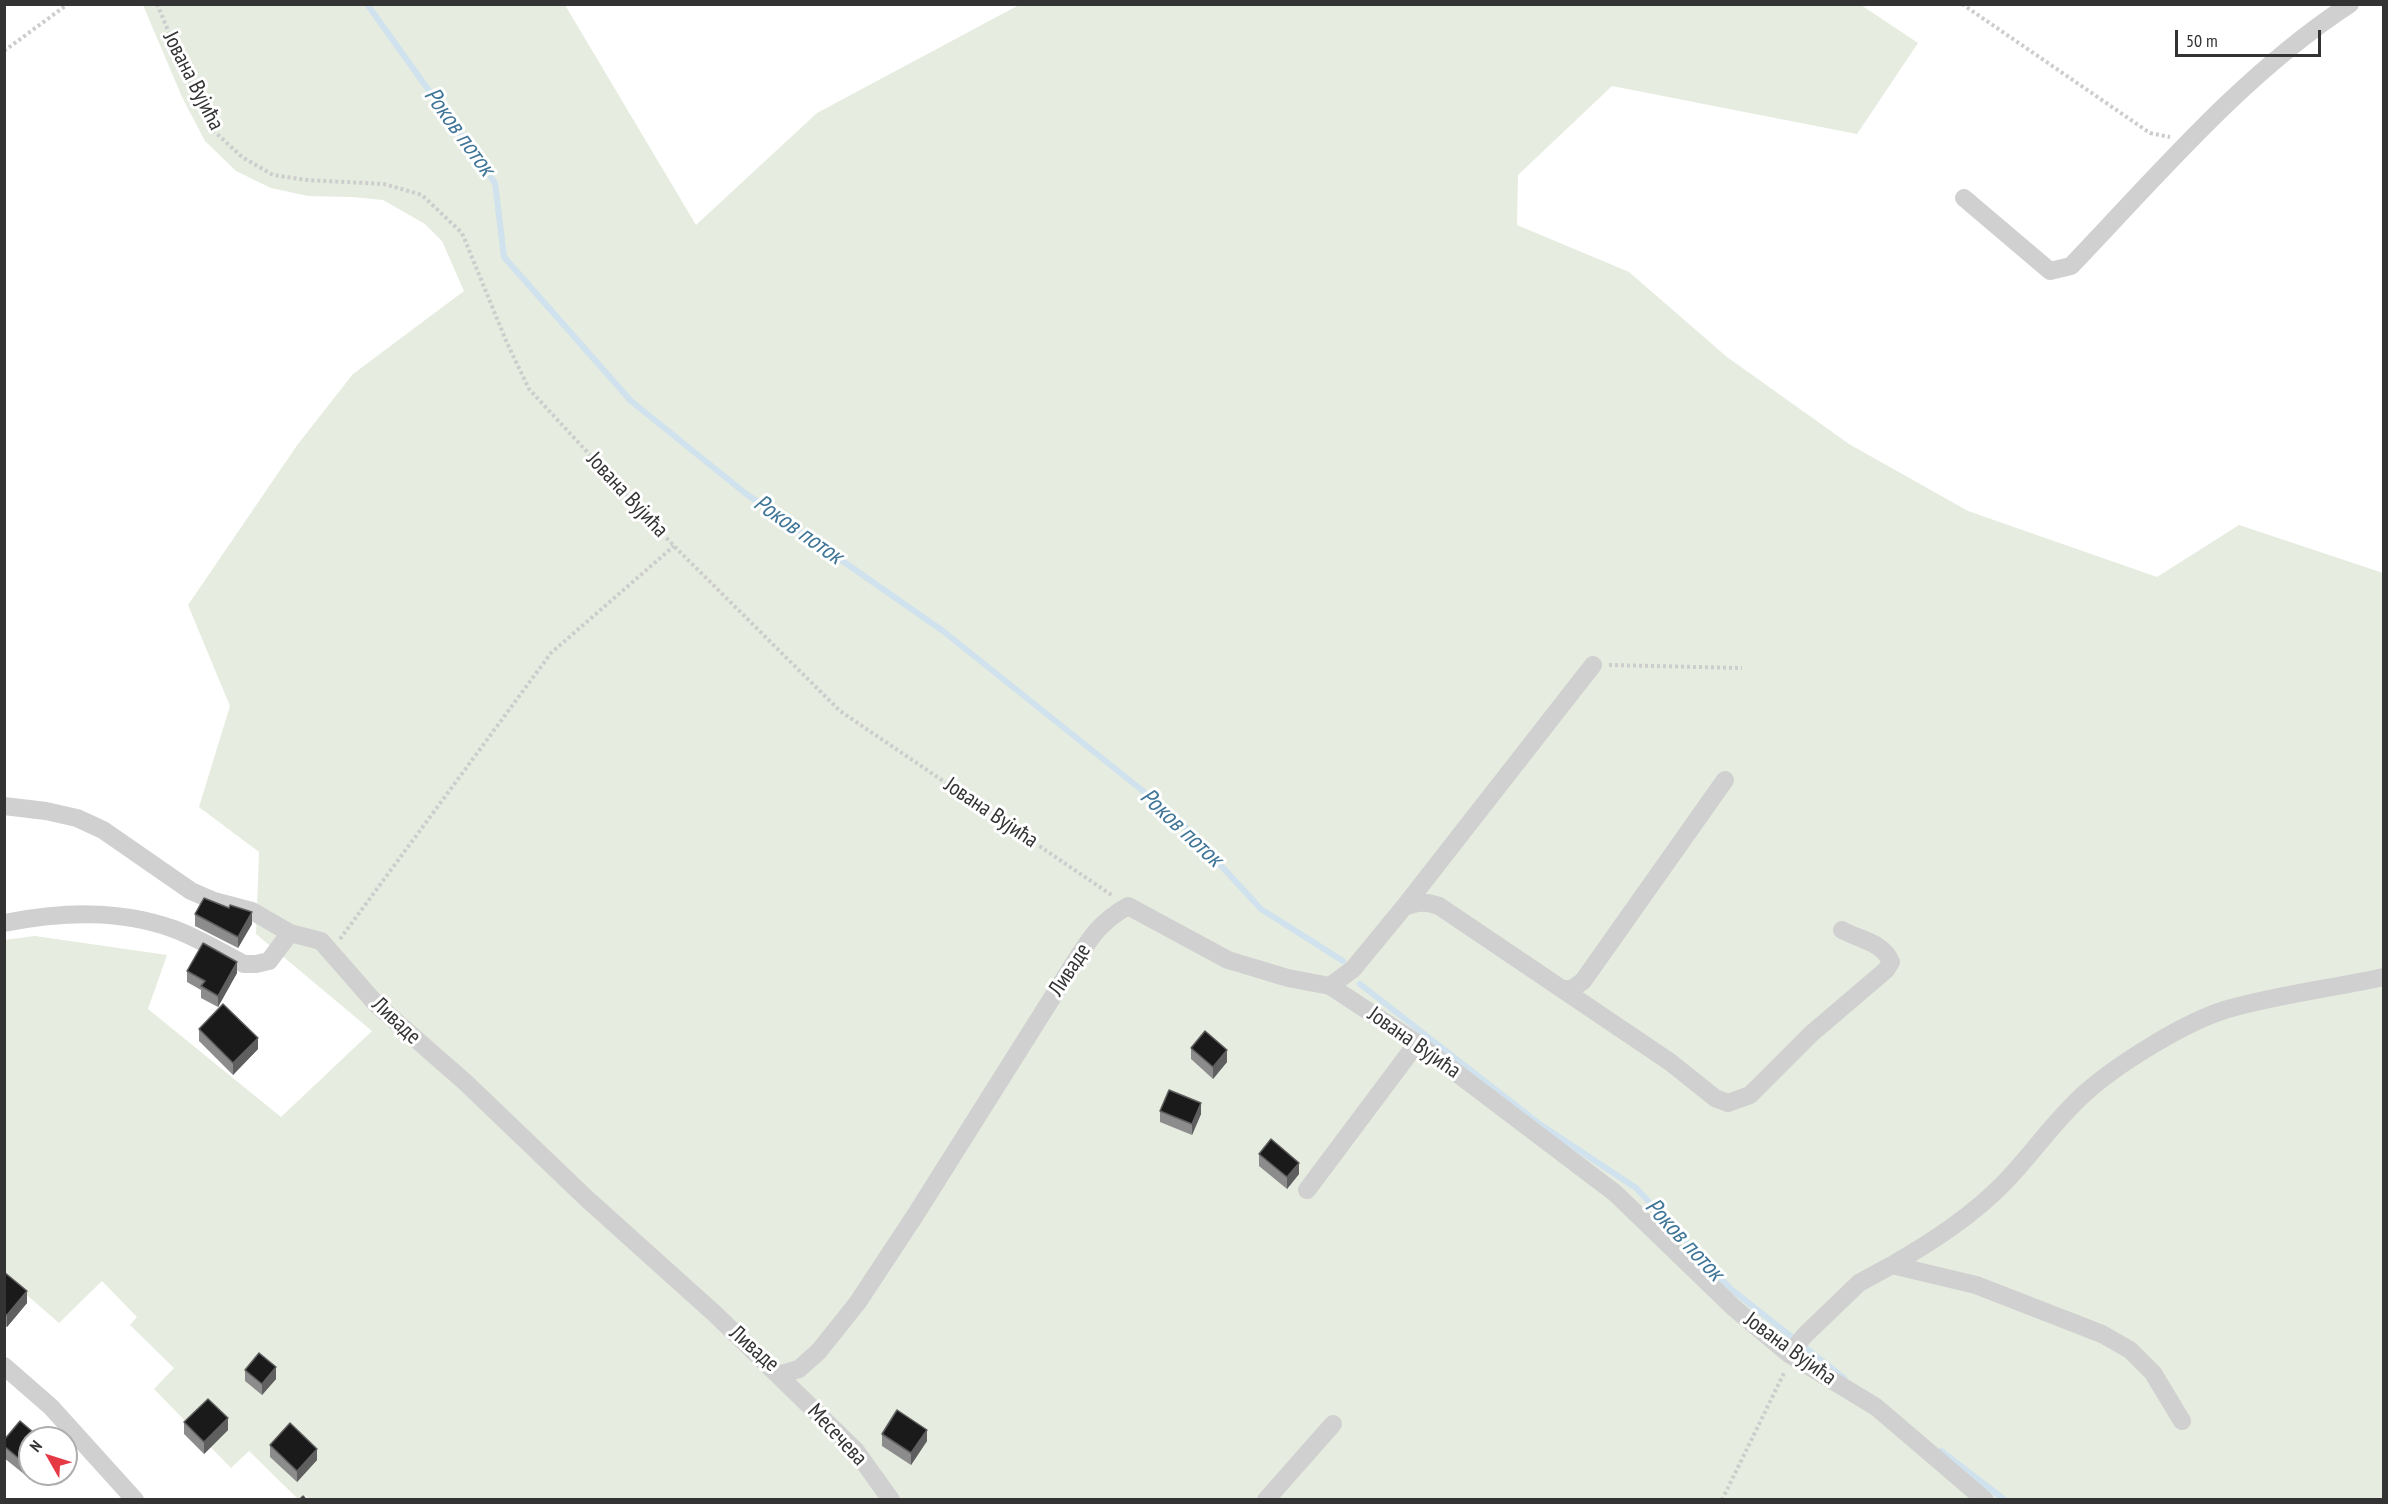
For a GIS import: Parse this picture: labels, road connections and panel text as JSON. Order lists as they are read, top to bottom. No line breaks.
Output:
{"streets":{"street":["Јована Вујића","Ливаде","Месечева"]},"crossings":[["Јована Вујића","Ливаде"],["Ливаде","Месечева"]],"water":["Роков поток"],"scale_bar":"50 m","north":"top left"}
